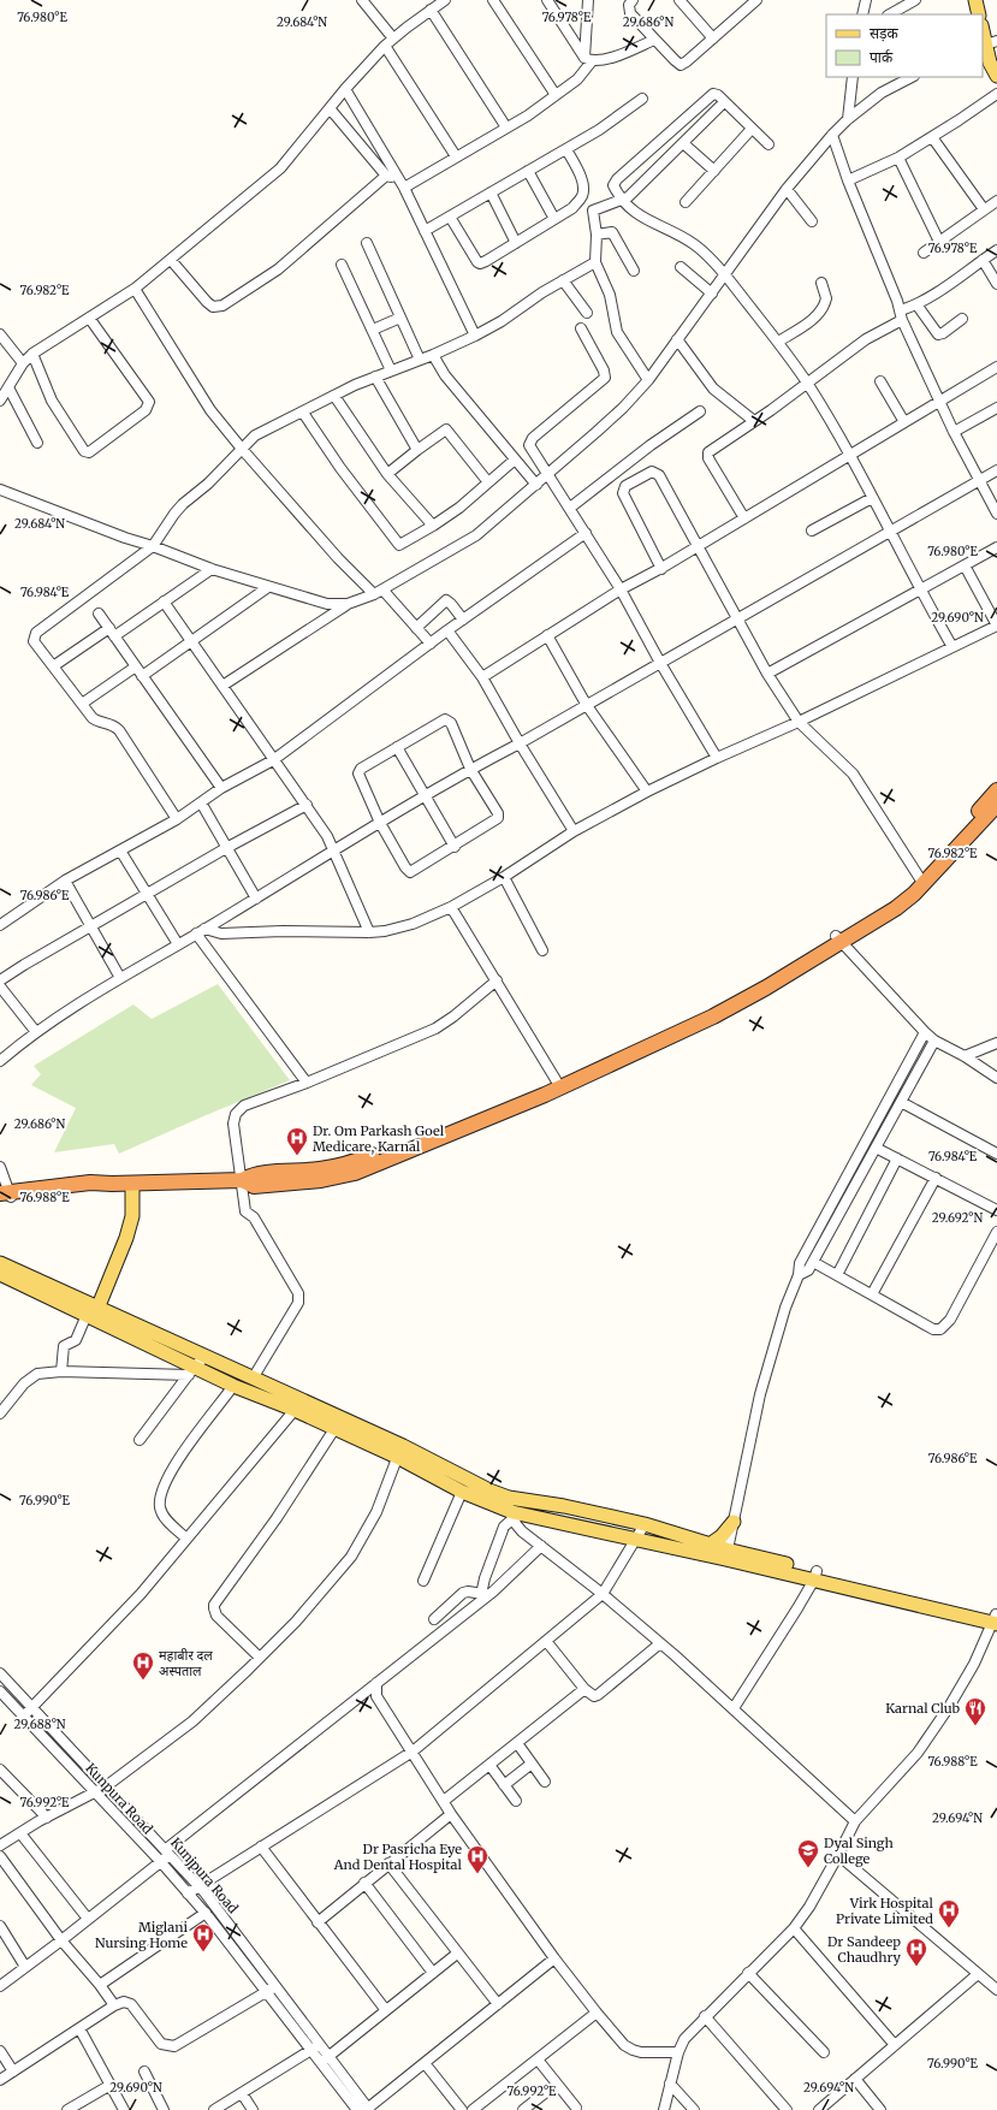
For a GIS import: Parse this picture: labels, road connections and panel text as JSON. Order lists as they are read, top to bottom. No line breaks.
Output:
{"streets":{"street":["Kunpura Road","Kunjpura Road"]},"places":{"hospital":["Dr. Om Parkash Goel Medicare, Karnal","महाबीर दल अस्पताल","Dr Pasricha Eye And Dental Hospital","Virk Hospital Private Limited","Miglani Nursing Home","Dr Sandeep Chaudhry"],"restaurant":["Karnal Club"],"school or university":["Dyal Singh College"]},"legend":["सड़क","पार्क"],"coordinates":["76.980°E","76.978°E","29.684°N","29.686°N","76.982°E","76.984°E","29.690°N","76.986°E","76.988°E","29.692°N","76.990°E","29.688°N","76.992°E","29.694°N"]}
